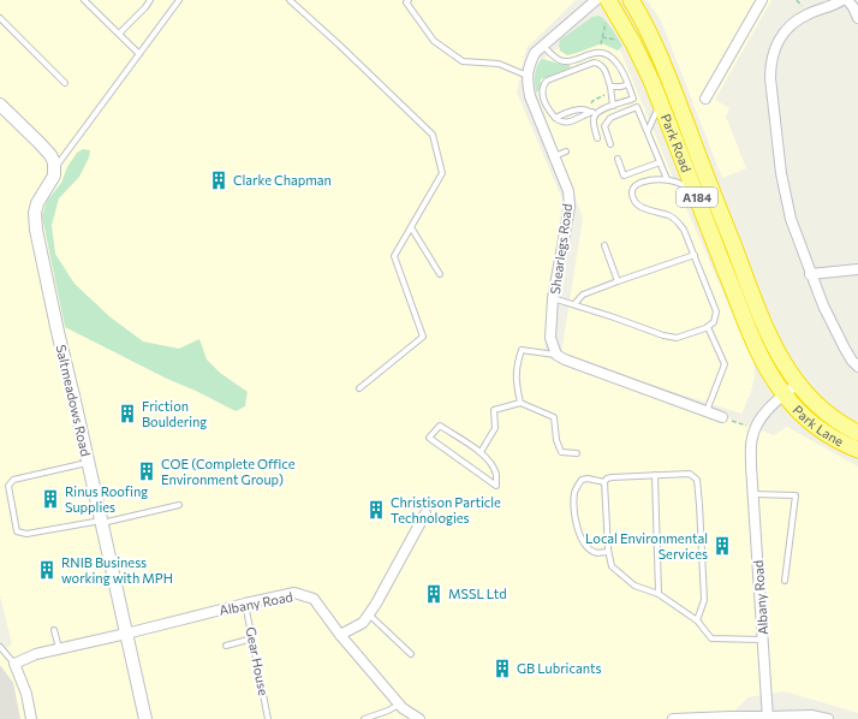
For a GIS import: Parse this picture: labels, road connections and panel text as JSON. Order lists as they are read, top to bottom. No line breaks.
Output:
{"streets":{"highway":["Park Road","A184","Park Lane"],"street":["Shearlegs Road","Saltmeadows Road","Albany Road"],"lane":["Gear House"]},"crossings":[["Park Road","Park Lane"],["Park Road","Albany Road"],["Saltmeadows Road","Albany Road"],["Park Lane","Albany Road"],["Albany Road","Gear House"]],"places":{"building":["Clarke Chapman","Friction Bouldering","COE (Complete Office Environment Group)","Rinus Roofing Supplies","Christison Particle Technologies","Local Environmental Services","RNIB Business working with MPH","MSSL Ltd","GB Lubricants"]}}
